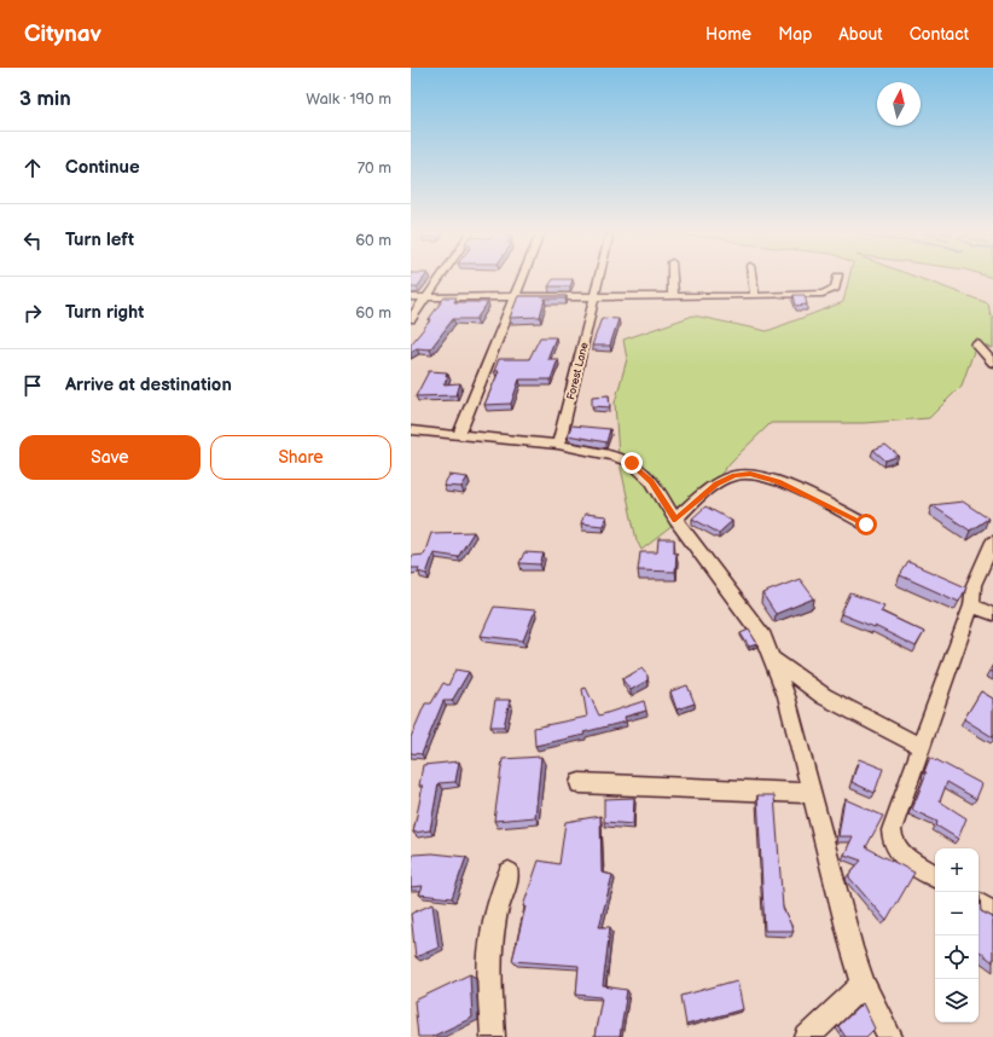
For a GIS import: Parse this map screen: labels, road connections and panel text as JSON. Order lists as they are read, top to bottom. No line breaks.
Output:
{"streets":{"street":["Forest Lane"]},"north":"top","page":{"header":"Citynav","nav":["Home","Map","About","Contact"],"heading":["3 min","Walk · 190 m"],"list":[["Continue","70 m"],["Turn left","60 m"],["Turn right","60 m"],"Arrive at destination"],"buttons":["Save","Share"],"map_buttons":["+","−"]}}
